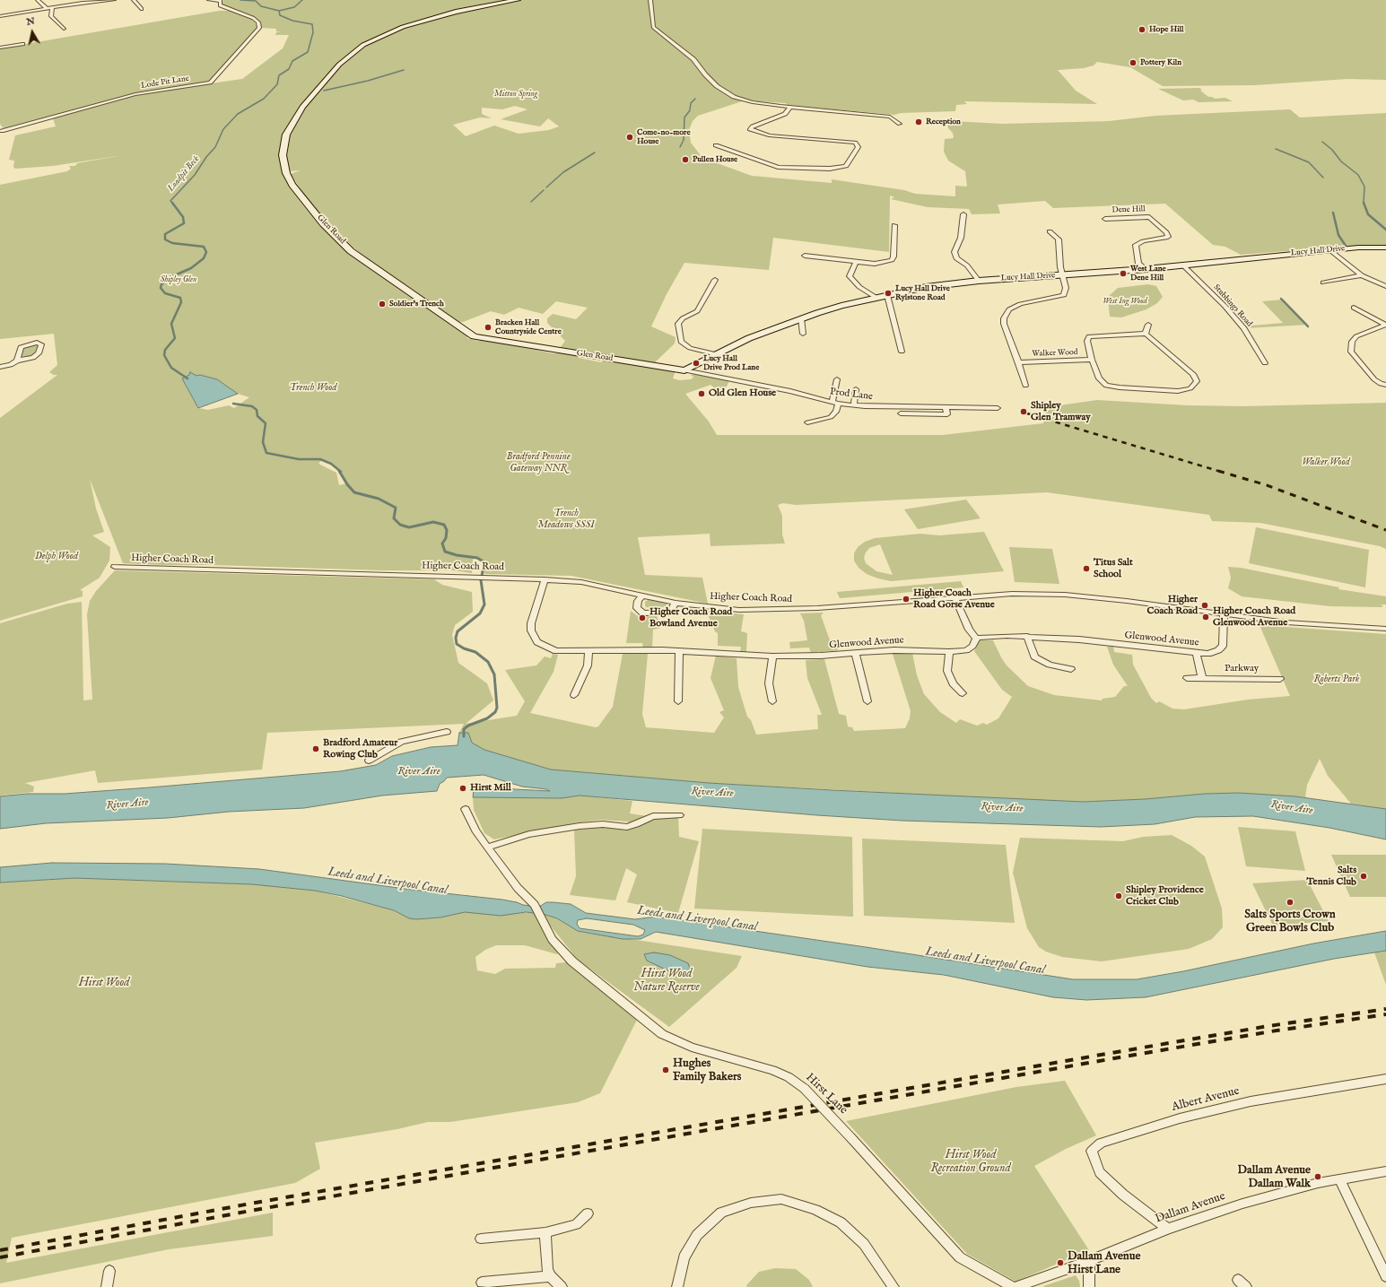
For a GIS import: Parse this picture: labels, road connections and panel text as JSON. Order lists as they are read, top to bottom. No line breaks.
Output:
{"streets":{"street":["Lode Pit Lane","Dene Hill","Glen Road","Lucy Hall Drive","Stubbings Road","Walker Wood","Prod Lane","Higher Coach Road","Glenwood Avenue","Parkway","Hirst Lane","Albert Avenue","Dallam Avenue"]},"crossings":[["Dene Hill","Lucy Hall Drive"],["Glen Road","Lucy Hall Drive"],["Glen Road","Prod Lane"],["Lucy Hall Drive","Stubbings Road"],["Lucy Hall Drive","Prod Lane"],["Higher Coach Road","Glenwood Avenue"],["Albert Avenue","Dallam Avenue"]],"water":["Loadpit Beck","River Aire","Leeds and Liverpool Canal"],"parks":["Mitton Spring","Shipley Glen","West Ing Wood","Trench Wood","Bradford Pennine Gateway NNR","Walker Wood","Trench Meadows SSSI","Delph Wood","Roberts Park","Hirst Wood Nature Reserve","Hirst Wood","Hirst Wood Recreation Ground"],"places":["Hope Hill","Pottery Kiln","Reception","Come-no-more House","Pullen House","West Lane Dene Hill","Lucy Hall Drive Rylstone Road","Soldier's Trench","Bracken Hall Countryside Centre","Lucy Hall Drive Prod Lane","Old Glen House","Shipley Glen Tramway","Titus Salt School","Higher Coach Road Gorse Avenue","Higher Coach Road","Higher Coach Road Glenwood Avenue","Higher Coach Road Bowland Avenue","Bradford Amateur Rowing Club","Hirst Mill","Salts Tennis Club","Shipley Providence Cricket Club","Salts Sports Crown Green Bowls Club","Hughes Family Bakers","Dallam Avenue Dallam Walk","Dallam Avenue Hirst Lane"],"north":"top"}
